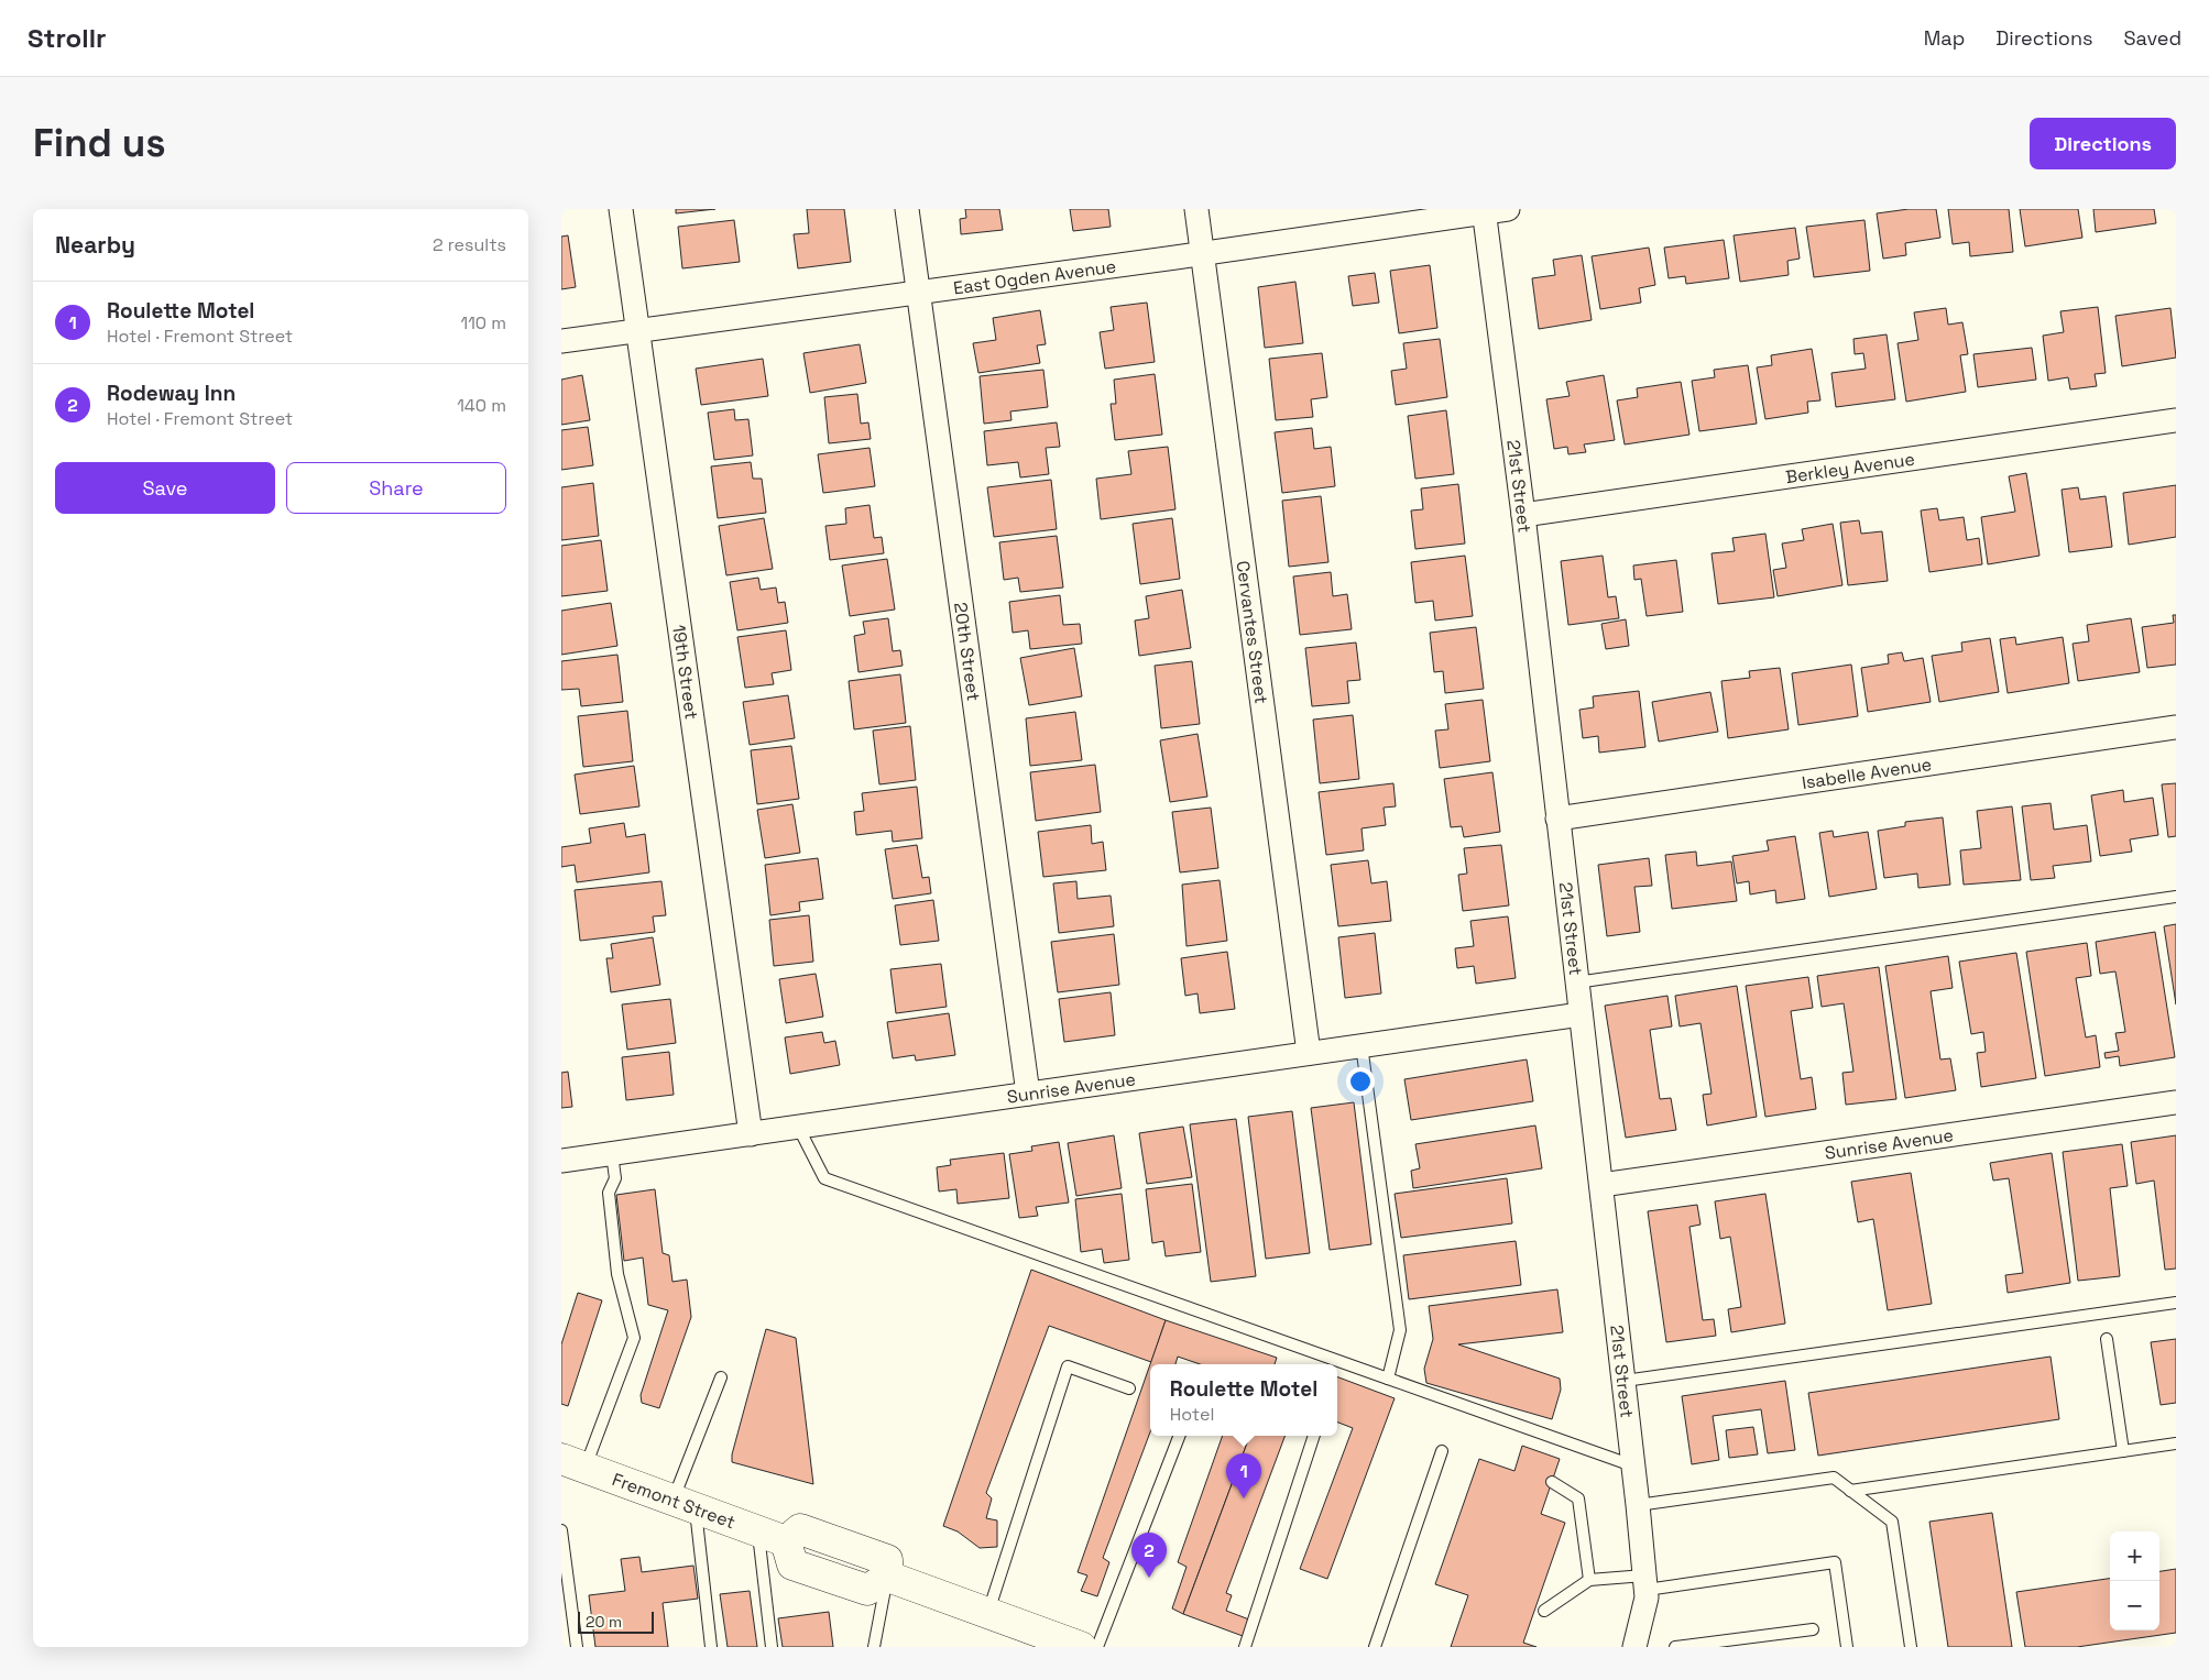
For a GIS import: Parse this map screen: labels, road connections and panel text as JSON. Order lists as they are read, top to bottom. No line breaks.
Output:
{"streets":{"main road":["Fremont Street"],"street":["East Ogden Avenue","Berkley Avenue","21st Street","Cervantes Street","20th Street","19th Street","Isabelle Avenue","Sunrise Avenue"]},"crossings":[["East Ogden Avenue","21st Street"],["East Ogden Avenue","Cervantes Street"],["East Ogden Avenue","20th Street"],["East Ogden Avenue","19th Street"],["Berkley Avenue","21st Street"],["21st Street","Isabelle Avenue"],["21st Street","Sunrise Avenue"],["Cervantes Street","Sunrise Avenue"],["20th Street","Sunrise Avenue"],["19th Street","Sunrise Avenue"]],"scale_bar":"20 m","page":{"header":"Strollr","nav":["Map","Directions","Saved"],"buttons":["Directions",["Save","Share"]],"title":"Find us","heading":["Nearby","2 results"],"list":[{"mark":"1","name":"Roulette Motel","note":"Hotel · Fremont Street","value":"110 m"},{"mark":"2","name":"Rodeway Inn","note":"Hotel · Fremont Street","value":"140 m"}],"popup":["Roulette Motel","Hotel"],"pins":["1","2"],"map_buttons":["+","−"],"scale":"20 m"}}
